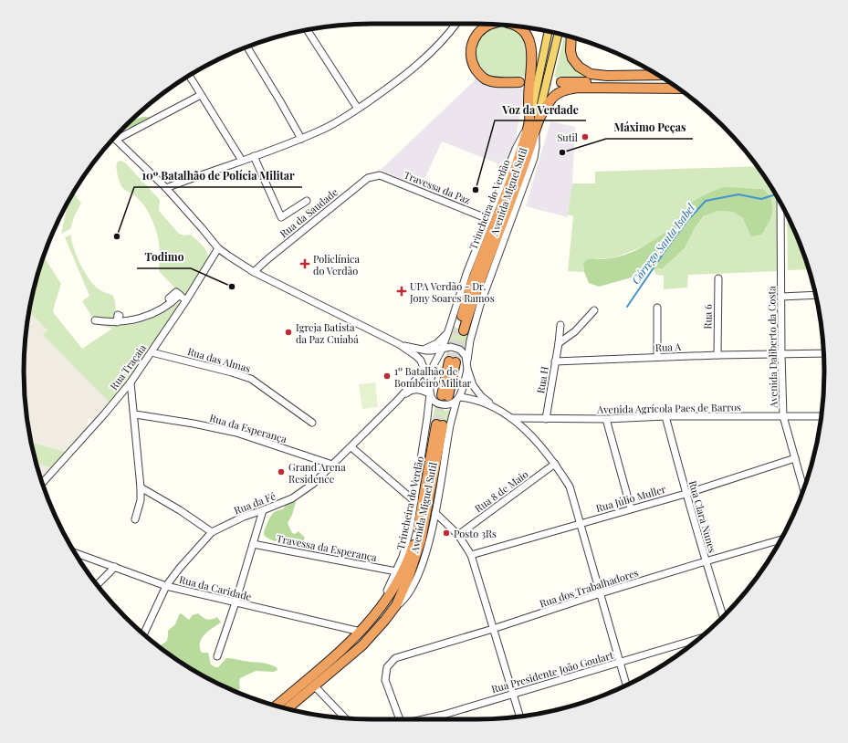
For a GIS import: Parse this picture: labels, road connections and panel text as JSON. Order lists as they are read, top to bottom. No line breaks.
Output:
{"streets":{"highway":["Avenida Miguel Sutil","Trincheira do Verdão"],"street":["Travessa da Paz","Rua da Saudade","Rua 6","Rua A","Avenida Daliberto da Costa","Rua das Almas","Rua Traçaia","Rua H","Avenida Agrícola Paes de Barros","Rua da Esperança","Rua 8 de Maio","Rua Júlio Muller","Rua da Fé","Rua Clara Nunes","Travessa da Esperança","Rua da Caridade","Rua dos Trabalhadores","Rua Presidente João Goulart"]},"crossings":[["Travessa da Paz","Avenida Miguel Sutil"],["Travessa da Paz","Rua da Saudade"],["Avenida Miguel Sutil","Trincheira do Verdão"],["Avenida Miguel Sutil","Rua da Fé"],["Avenida Miguel Sutil","Travessa da Esperança"],["Avenida Miguel Sutil","Rua da Caridade"],["Rua 6","Rua A"],["Rua A","Avenida Daliberto da Costa"],["Rua A","Rua H"],["Avenida Daliberto da Costa","Avenida Agrícola Paes de Barros"],["Avenida Daliberto da Costa","Rua Júlio Muller"],["Rua das Almas","Rua Traçaia"],["Rua H","Avenida Agrícola Paes de Barros"],["Avenida Agrícola Paes de Barros","Rua Clara Nunes"],["Rua da Esperança","Rua da Fé"],["Rua Júlio Muller","Rua Clara Nunes"],["Rua da Fé","Rua da Caridade"],["Rua Clara Nunes","Rua dos Trabalhadores"]],"water":["Córrego Santa Isabel"],"places":{"other":["Sutil","Máximo Peças","Voz da Verdade","10º Batalhão de Polícia Militar","Todimo","Igreja Batista da Paz Cuiabá","1º Batalhão de Bombeiro Militar","Grand Arena Residence","Posto 3Rs"],"health":["Policlínica do Verdão","UPA Verdão - Dr. Jony Soares Ramos"]}}
